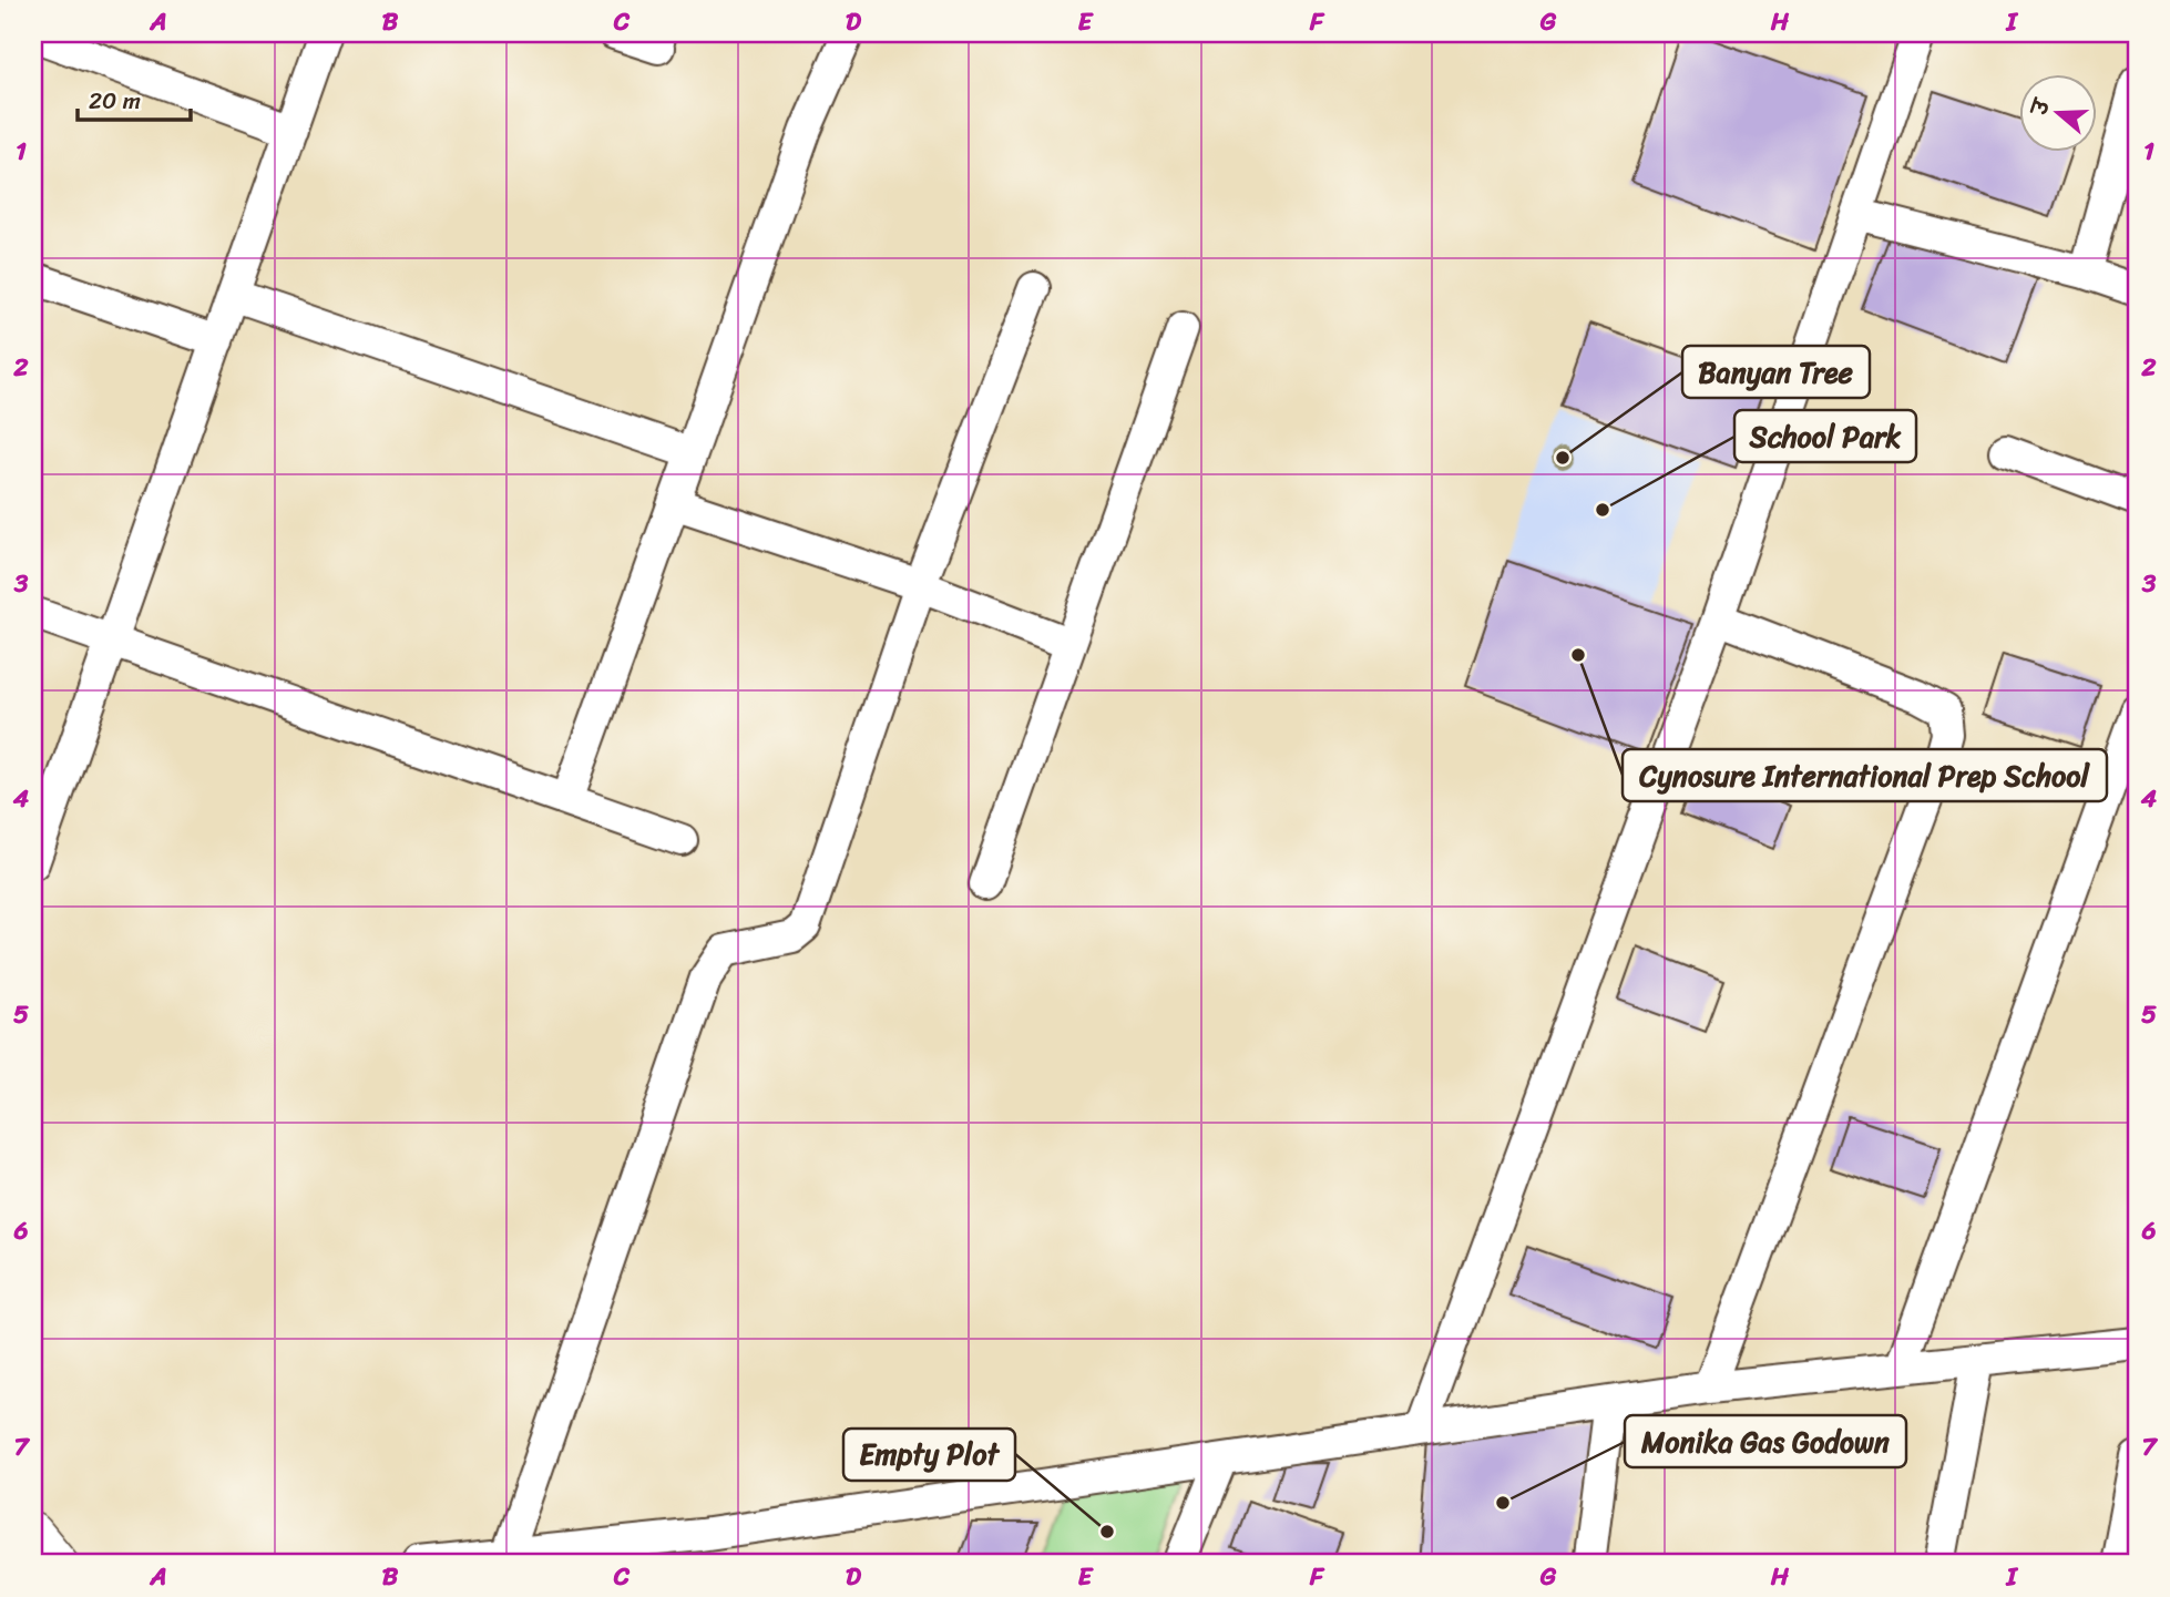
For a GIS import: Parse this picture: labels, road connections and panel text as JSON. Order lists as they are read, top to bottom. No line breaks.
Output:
{"places":["Banyan Tree","School Park","Cynosure International Prep School","Monika Gas Godown","Empty Plot"],"scale_bar":"20 m","north":"left","grid":{"columns":["A","B","C","D","E","F","G","H","I"],"rows":["1","2","3","4","5","6","7"]}}
